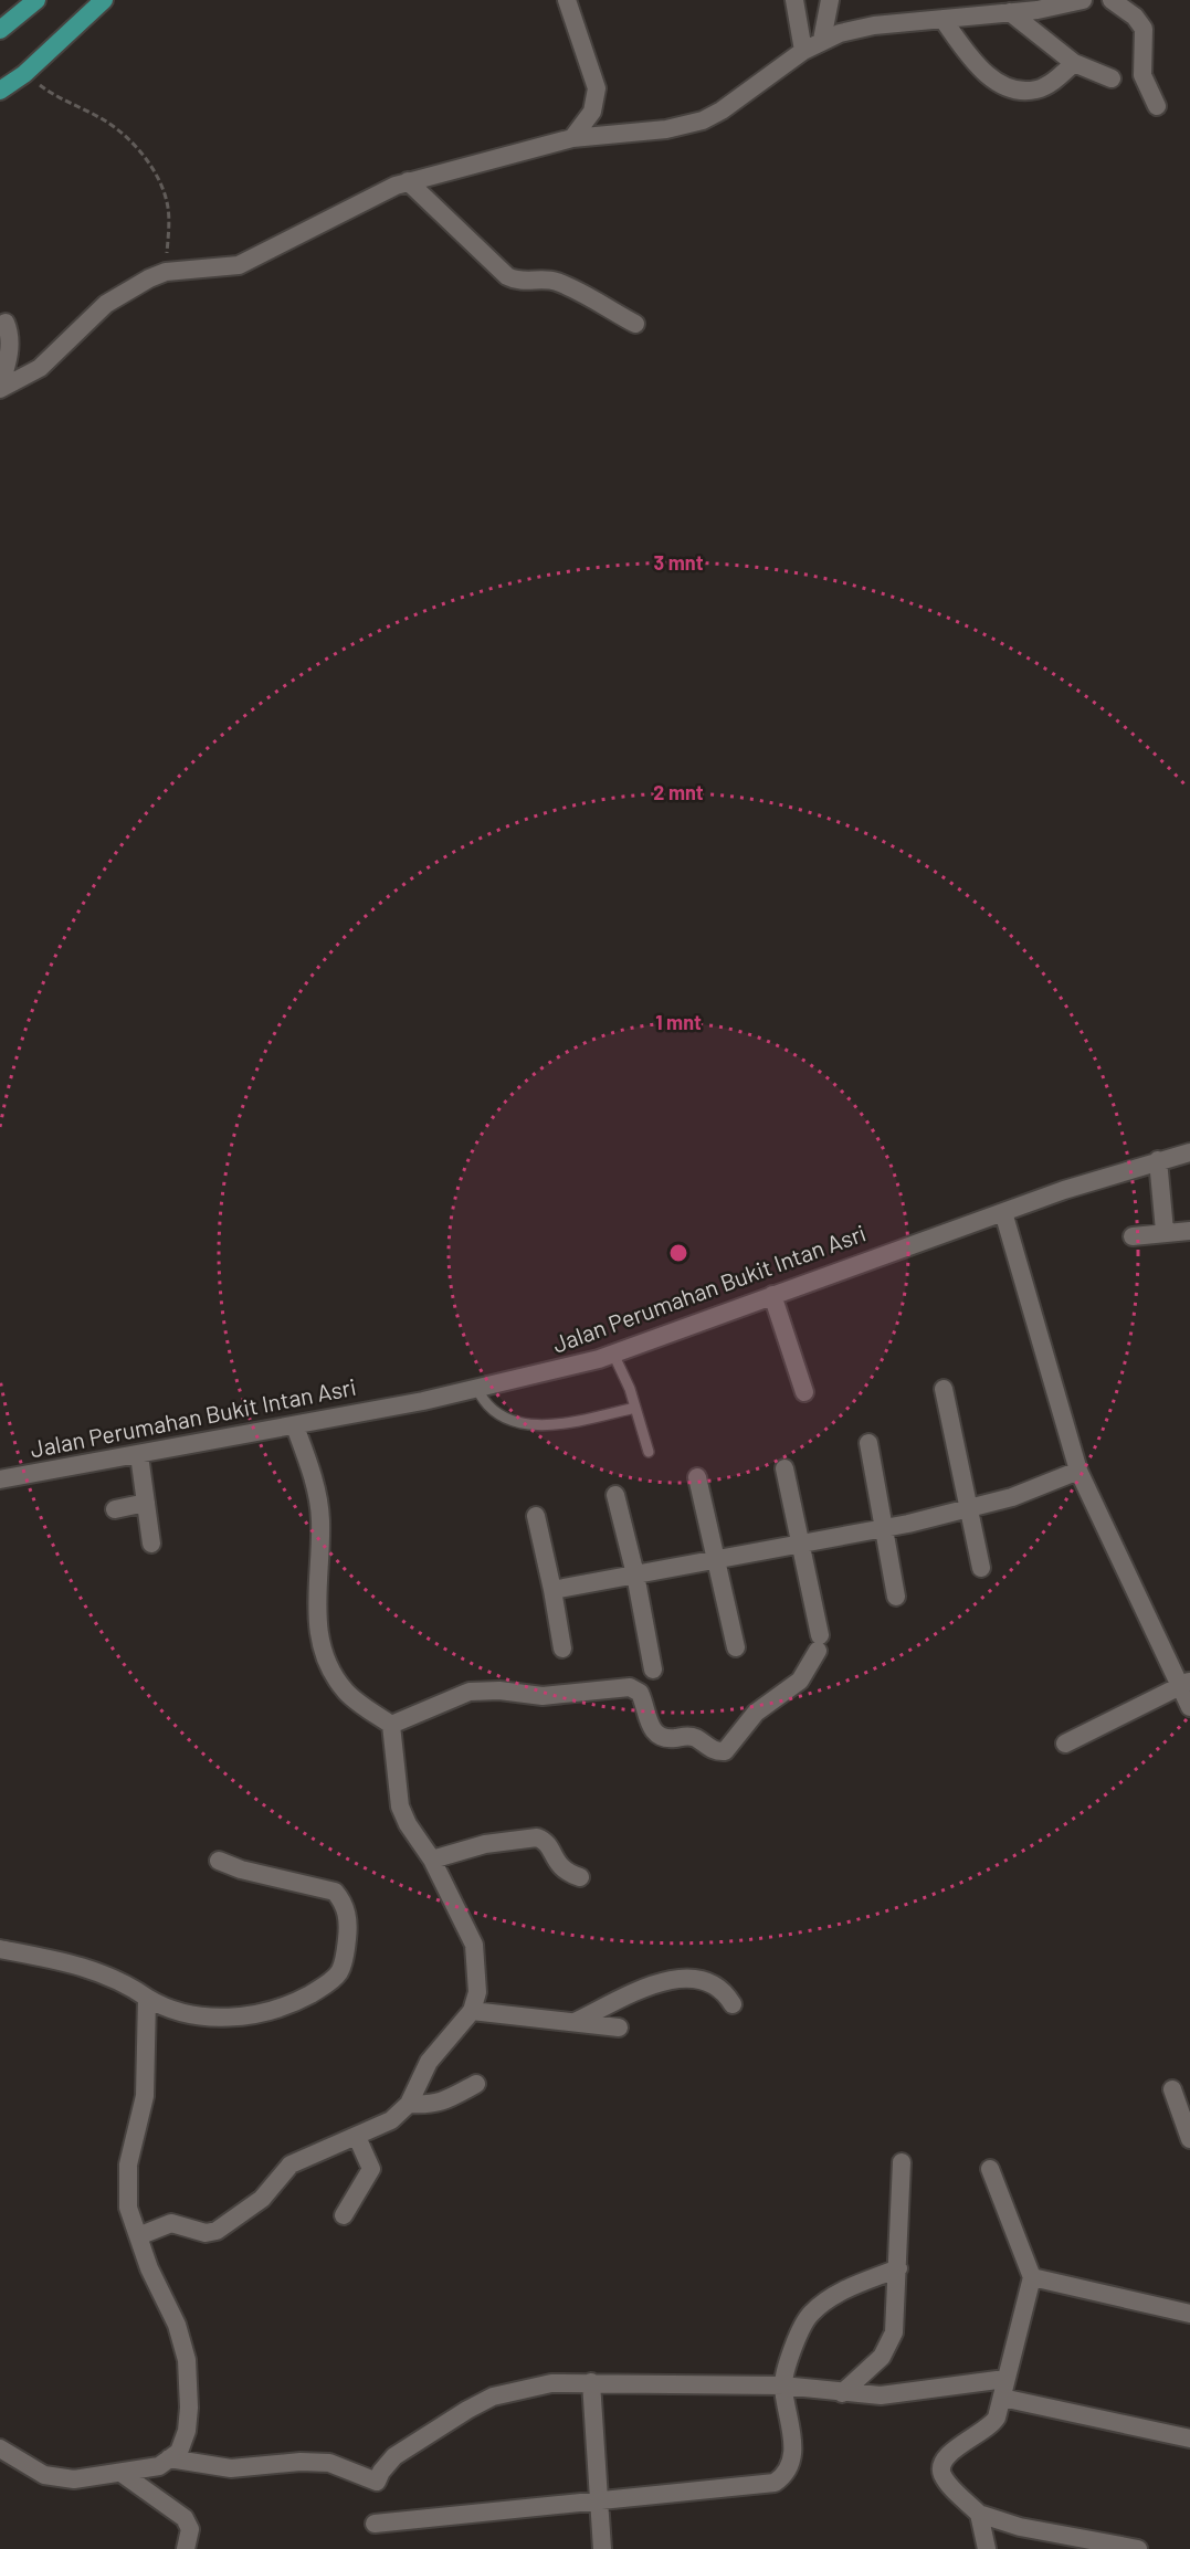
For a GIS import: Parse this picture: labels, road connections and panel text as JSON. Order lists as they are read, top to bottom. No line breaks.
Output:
{"streets":{"street":["Jalan Perumahan Bukit Intan Asri"]},"rings":["3 mnt","2 mnt","1 mnt"]}
